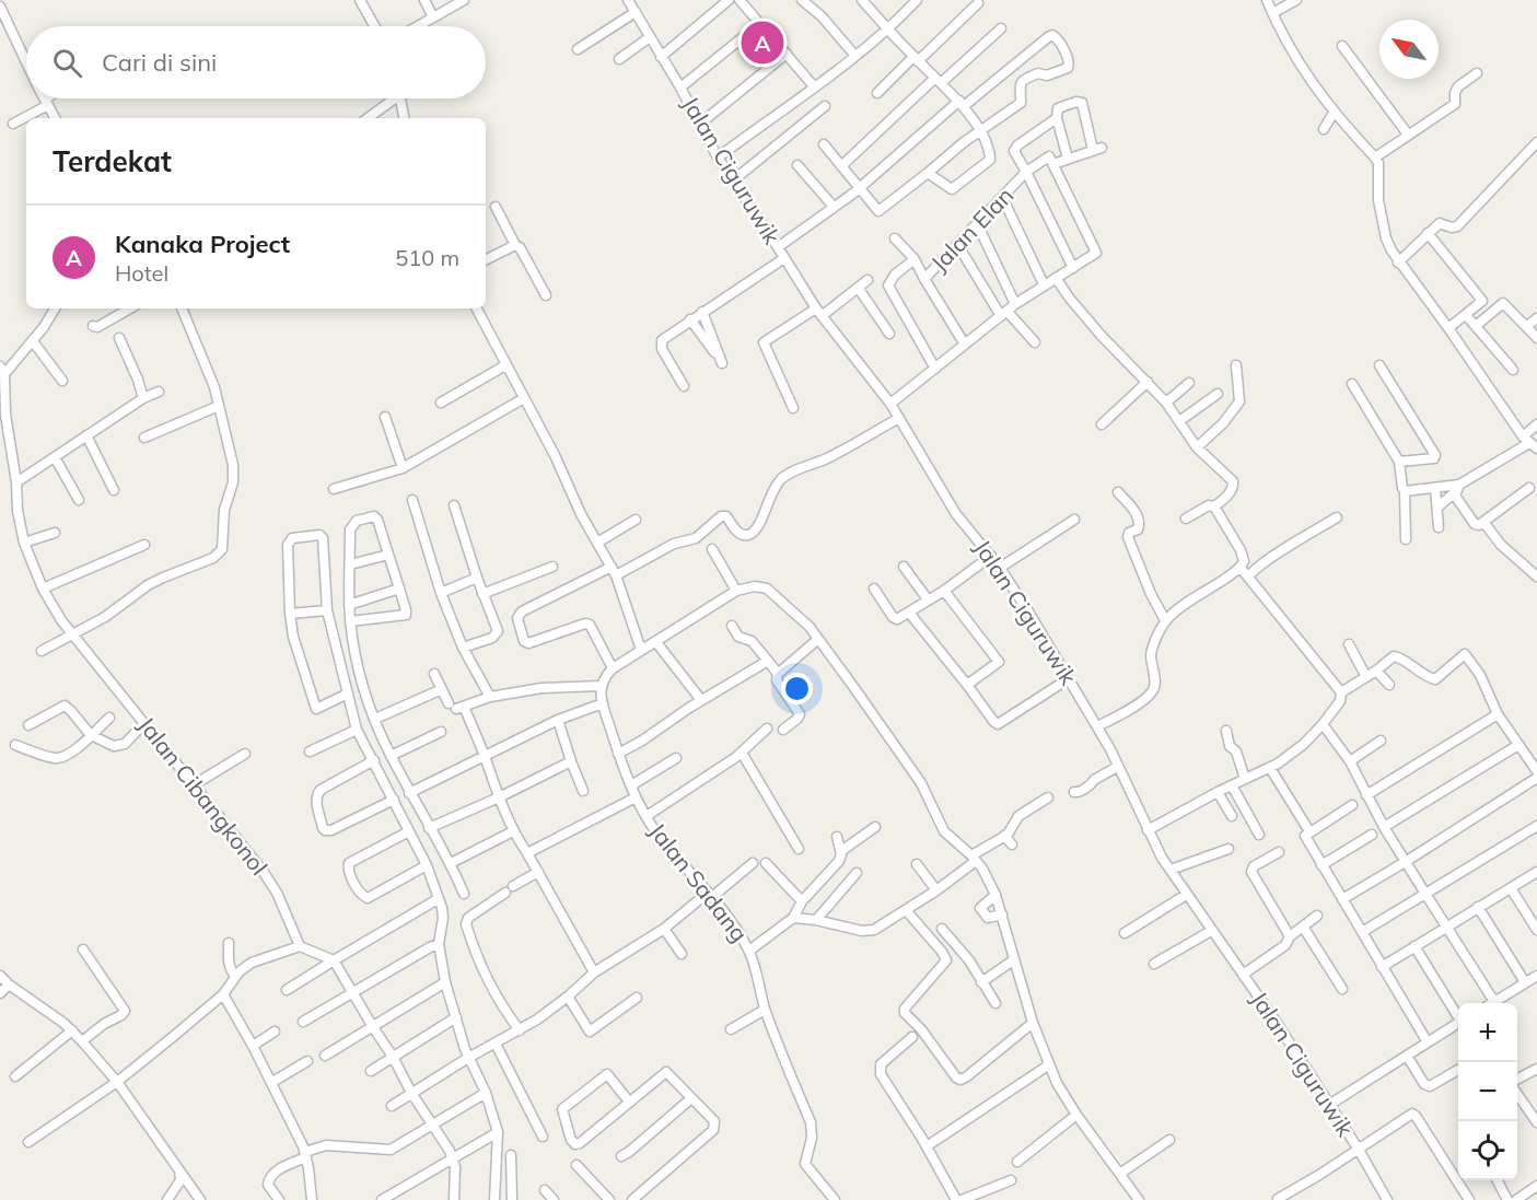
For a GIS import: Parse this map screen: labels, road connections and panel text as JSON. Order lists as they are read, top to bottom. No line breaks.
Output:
{"streets":{"street":["Jalan Ciguruwik","Jalan Elan","Jalan Cibangkonol","Jalan Sadang"]},"north":"top left","page":{"pins":"A","search":"Cari di sini","heading":"Terdekat","list":[{"mark":"A","name":"Kanaka Project","note":"Hotel","value":"510 m"}],"map_buttons":["+","−"]}}
